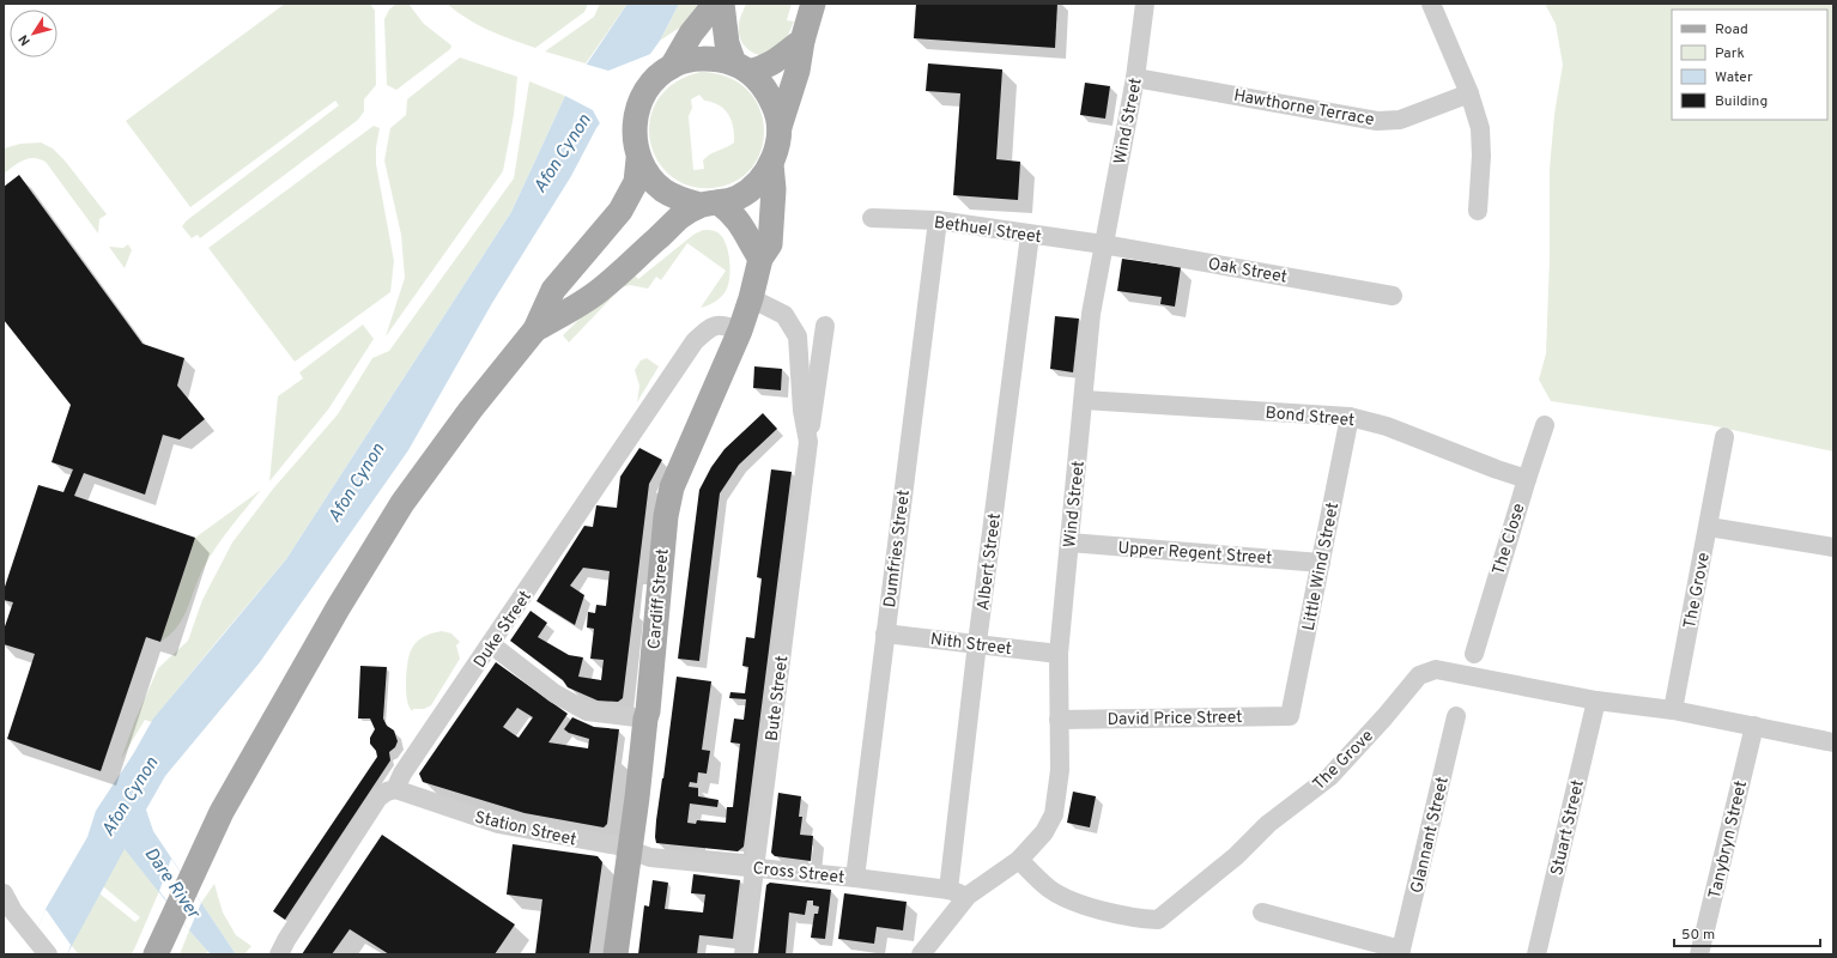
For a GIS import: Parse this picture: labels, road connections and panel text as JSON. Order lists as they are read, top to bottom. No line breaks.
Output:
{"streets":{"main road":["Cardiff Street"],"street":["Hawthorne Terrace","Wind Street","Bethuel Street","Oak Street","Bond Street","The Close","Dumfries Street","Upper Regent Street","Albert Street","Little Wind Street","The Grove","Duke Street","Nith Street","Bute Street","David Price Street","Station Street","Stuart Street","Glannant Street","Tanybryn Street","Cross Street"]},"crossings":[["Hawthorne Terrace","Wind Street"],["Wind Street","Bethuel Street"],["Wind Street","Oak Street"],["Wind Street","Bond Street"],["Wind Street","Upper Regent Street"],["Wind Street","The Grove"],["Wind Street","Nith Street"],["Wind Street","David Price Street"],["Wind Street","Cross Street"],["Bethuel Street","Oak Street"],["Bethuel Street","Dumfries Street"],["Bethuel Street","Albert Street"],["Bond Street","The Close"],["Bond Street","Little Wind Street"],["Dumfries Street","Nith Street"],["Dumfries Street","Cross Street"],["Upper Regent Street","Little Wind Street"],["Albert Street","Nith Street"],["Albert Street","Cross Street"],["Little Wind Street","David Price Street"],["The Grove","Stuart Street"],["The Grove","Tanybryn Street"],["Cardiff Street","Duke Street"],["Cardiff Street","Bute Street"],["Cardiff Street","Station Street"],["Cardiff Street","Cross Street"],["Duke Street","Station Street"],["Bute Street","Cross Street"],["Station Street","Cross Street"]],"water":["Afon Cynon","Dare River"],"legend":["Road","Park","Water","Building"],"scale_bar":"50 m","north":"bottom left"}
